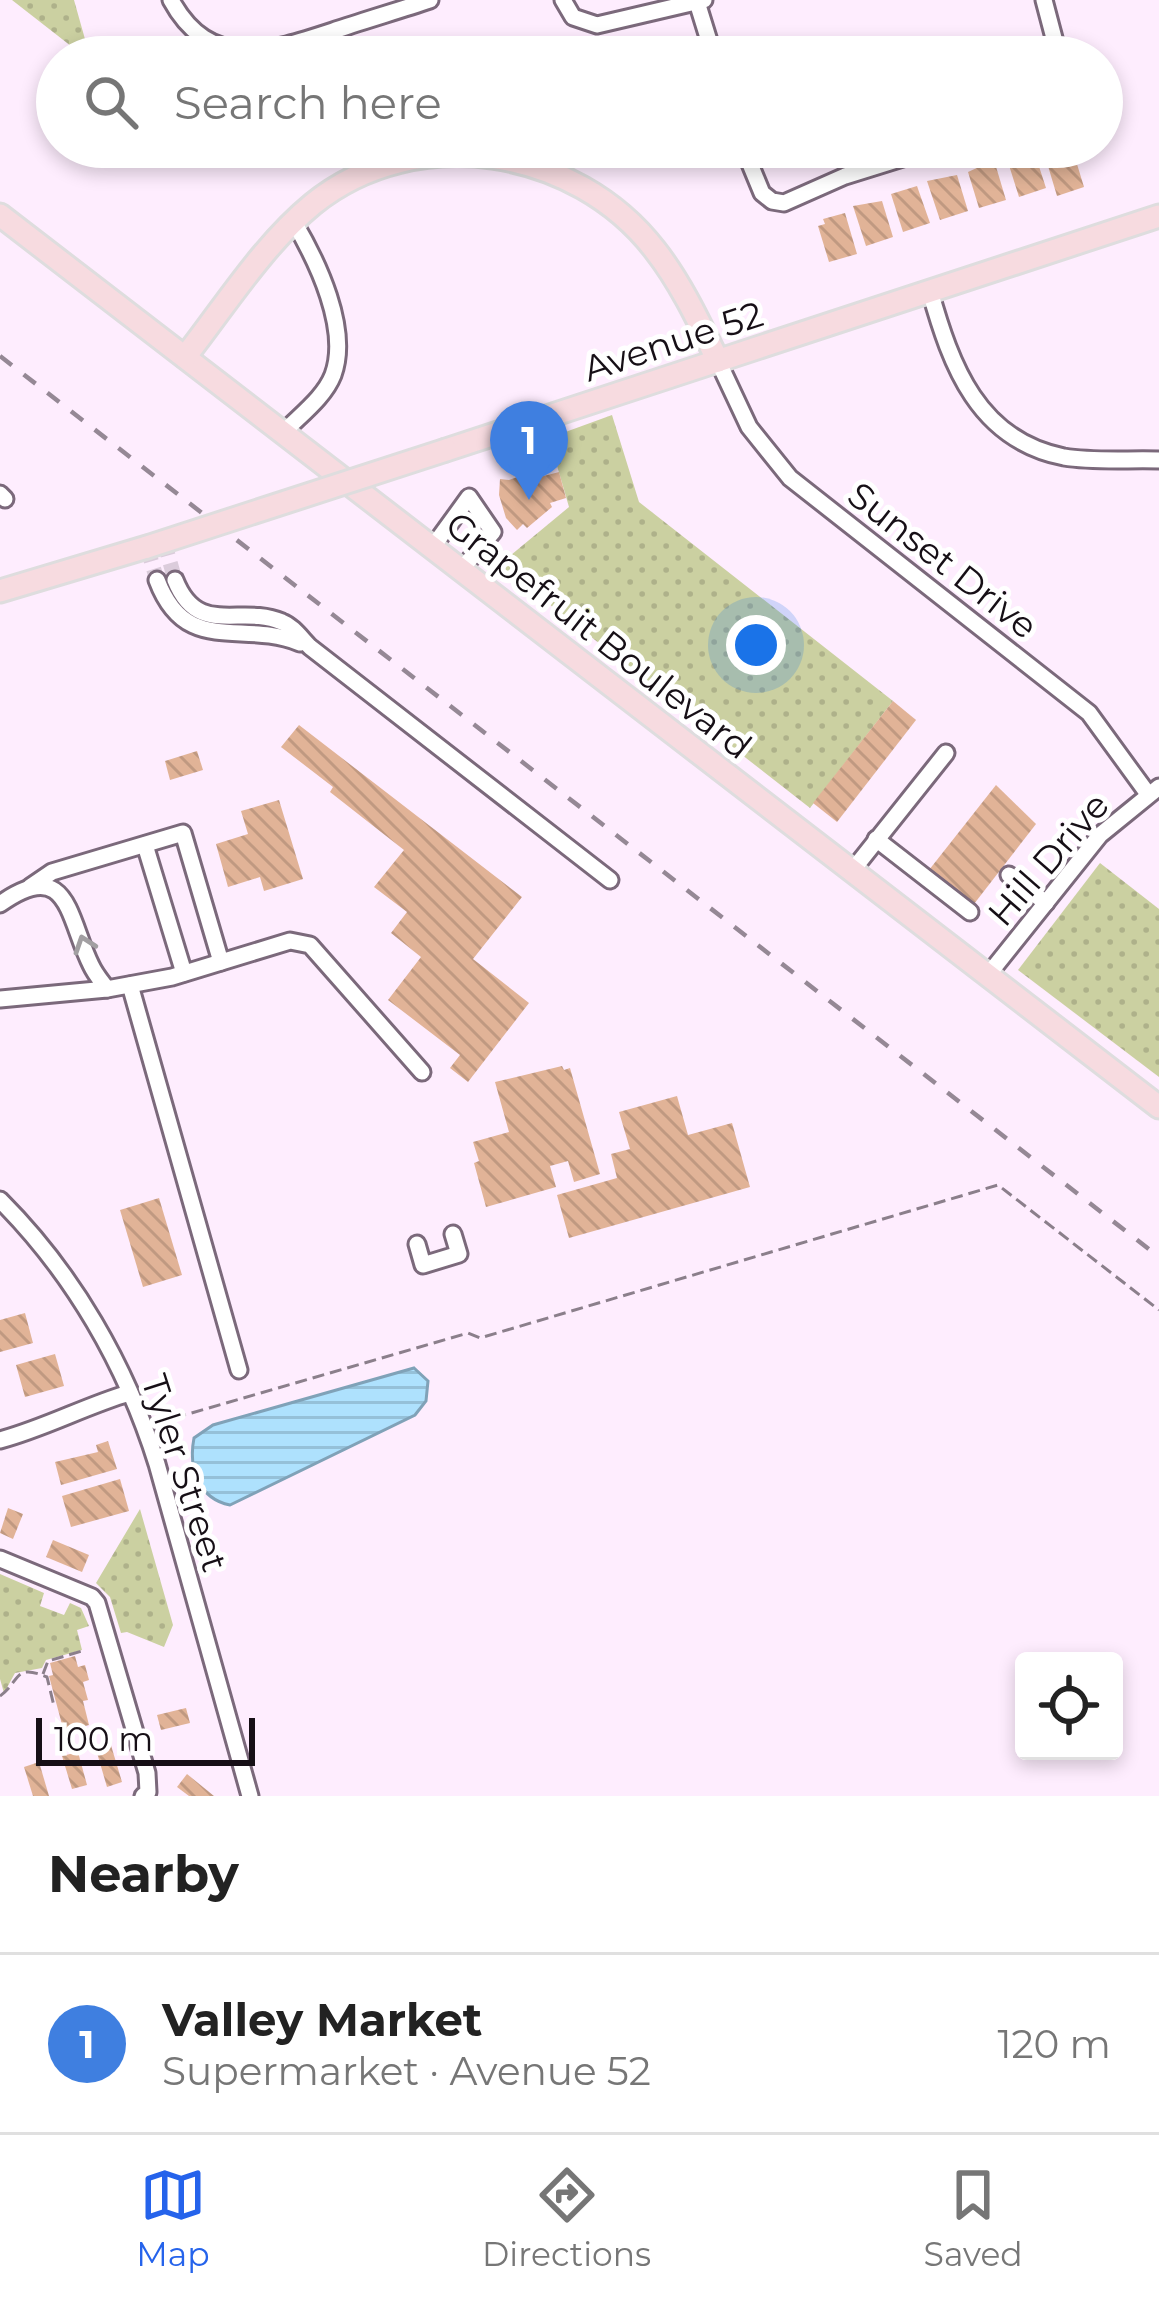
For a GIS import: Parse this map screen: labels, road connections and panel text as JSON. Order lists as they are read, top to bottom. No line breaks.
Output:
{"streets":{"main road":["Avenue 52","Grapefruit Boulevard"],"street":["Sunset Drive","Hill Drive","Tyler Street"]},"crossings":[["Avenue 52","Sunset Drive"],["Sunset Drive","Hill Drive"],["Grapefruit Boulevard","Hill Drive"]],"scale_bar":"100 m","page":{"search":"Search here","pins":"1","scale":"100 m","heading":"Nearby","list":[{"mark":"1","name":"Valley Market","note":"Supermarket · Avenue 52","value":"120 m"}],"nav":["Map","Directions","Saved"]}}
